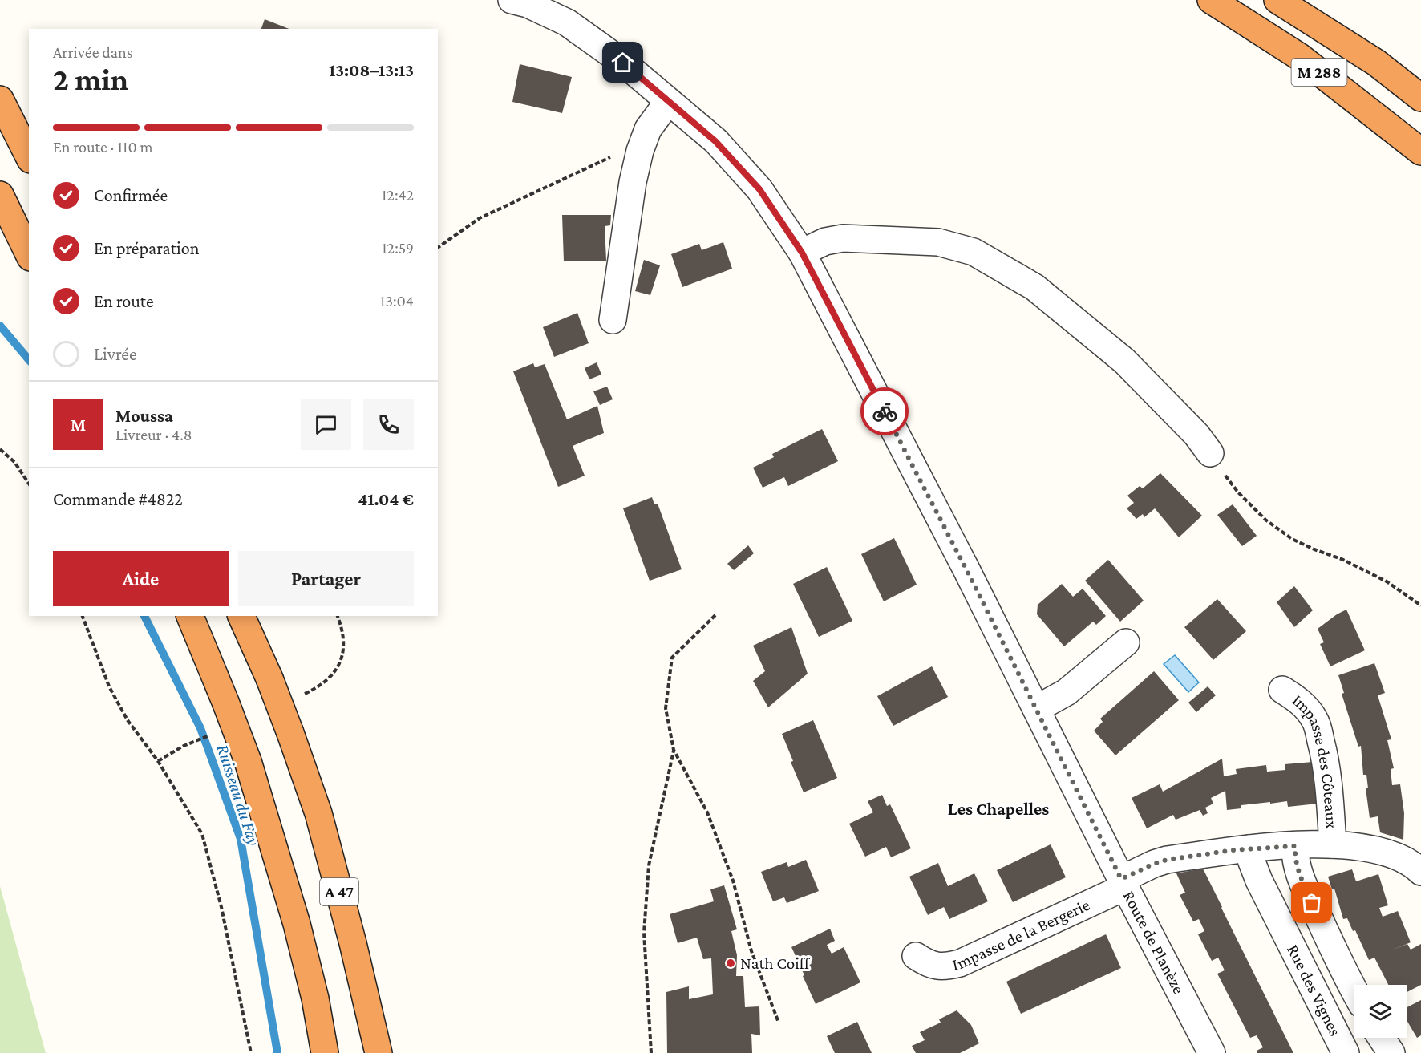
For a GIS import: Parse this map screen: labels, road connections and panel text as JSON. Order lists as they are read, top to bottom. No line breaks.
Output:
{"streets":{"highway":["M 288","A 47"],"street":["Impasse des Côteaux","Impasse de la Bergerie","Route de Planèze","Rue des Vignes"]},"crossings":[["Impasse des Côteaux","Impasse de la Bergerie"],["Impasse de la Bergerie","Route de Planèze"],["Impasse de la Bergerie","Rue des Vignes"]],"districts":["Les Chapelles"],"water":["Ruisseau du Fay"],"places":["Nath Coiff"],"page":{"heading":["2 min","Arrivée dans","13:08–13:13"],"panel":["Moussa","Livreur · 4.8","Commande #4822","41.04 €"],"bar":"En route · 110 m","list":[["Confirmée","12:42"],["En préparation","12:59"],["En route","13:04"],"Livrée"],"round":"M","buttons":["Aide","Partager"]}}
